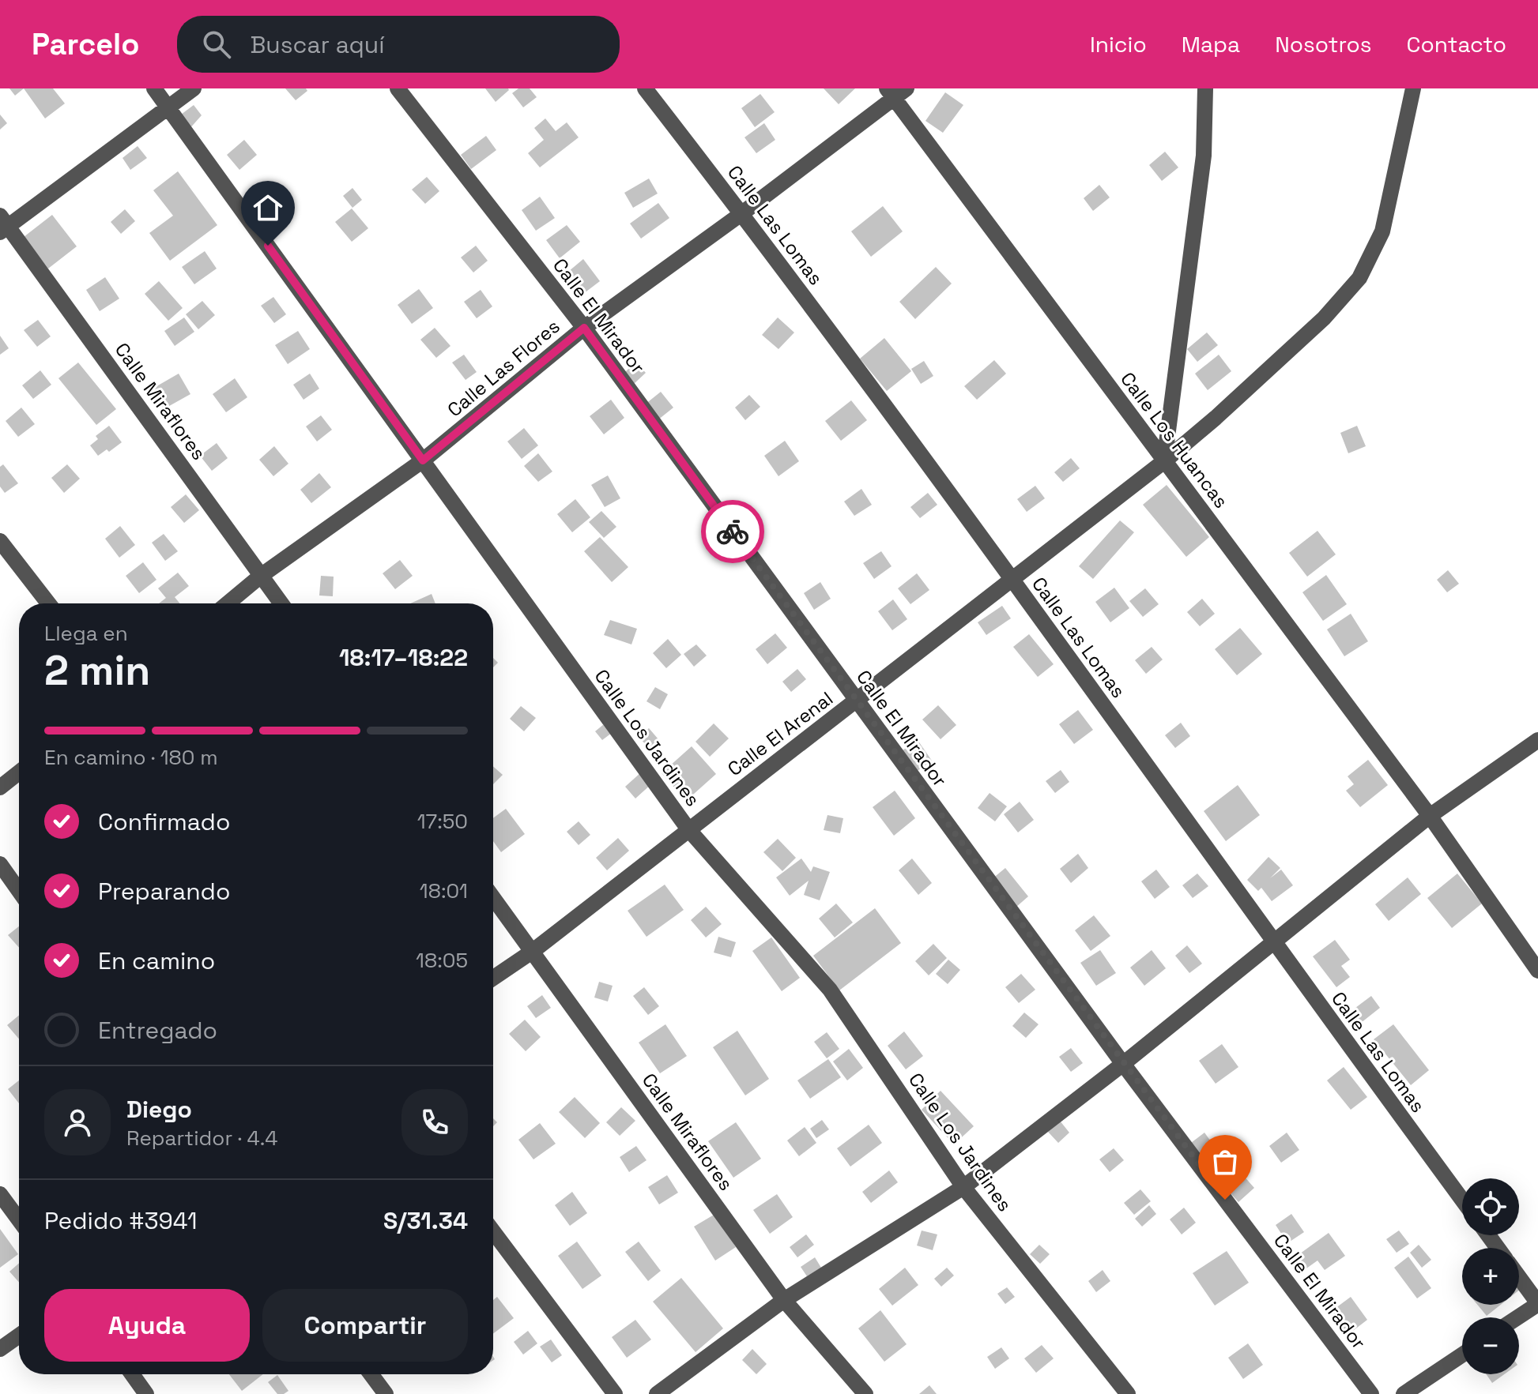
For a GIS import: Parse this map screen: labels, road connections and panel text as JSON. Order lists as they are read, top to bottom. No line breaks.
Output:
{"streets":{"street":["Calle Las Lomas","Calle El Mirador","Calle Las Flores","Calle Miraflores","Calle Los Huancas","Calle El Arenal","Calle Los Jardines"]},"crossings":[["Calle Las Lomas","Calle Las Flores"],["Calle Las Lomas","Calle El Arenal"],["Calle El Mirador","Calle Las Flores"],["Calle El Mirador","Calle El Arenal"],["Calle Las Flores","Calle Miraflores"],["Calle Las Flores","Calle Los Huancas"],["Calle Las Flores","Calle Los Jardines"],["Calle Miraflores","Calle El Arenal"],["Calle Los Huancas","Calle El Arenal"],["Calle El Arenal","Calle Los Jardines"]],"page":{"header":"Parcelo","search":"Buscar aquí","nav":["Inicio","Mapa","Nosotros","Contacto"],"heading":["2 min","Llega en","18:17–18:22"],"panel":["Diego","Repartidor · 4.4","Pedido #3941","S/31.34"],"bar":"En camino · 180 m","list":[["Confirmado","17:50"],["Preparando","18:01"],["En camino","18:05"],"Entregado"],"map_buttons":["+","−"],"buttons":["Ayuda","Compartir"]}}
